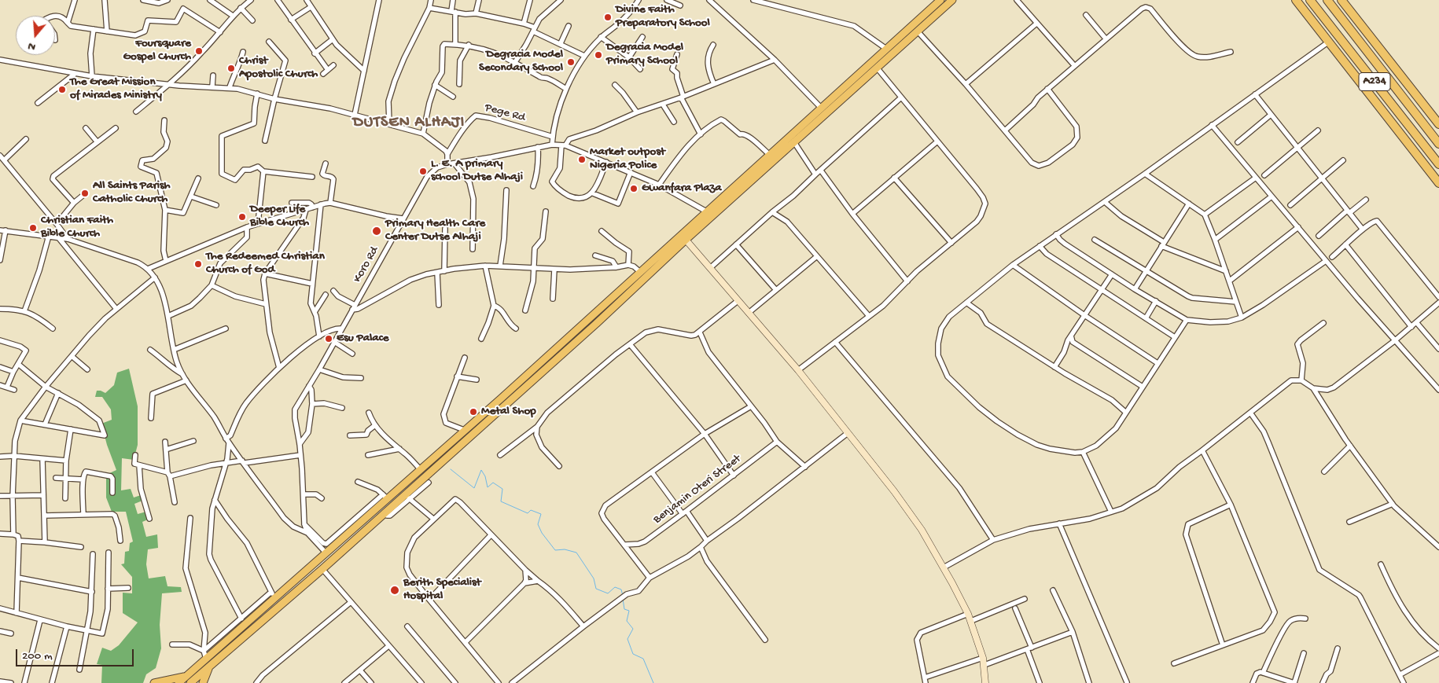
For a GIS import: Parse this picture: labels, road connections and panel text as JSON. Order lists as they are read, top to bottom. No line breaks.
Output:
{"streets":{"highway":["A234"],"street":["Pege Rd","Koro Rd","Benjamin Oteri Street"]},"districts":["DUTSEN ALHAJI"],"places":["Divine Faith Preparatory School","Foursquare Gospel Church","Degracia Model Primary School","Degracia Model Secondary School","Christ Apostolic Church","The Great Mission of Miracles Ministry","Market outpost Nigeria Police","L. E. A primary school Dutse Alhaji","Gwanfara Plaza","All Saints Parish Catholic Church","Deeper Life Bible Church","Christian Faith Bible Church","Primary Health Care Center Dutse Alhaji","The Redeemed Christian Church of God","Esu Palace","Metal Shop","Berith Specialist Hospital"],"scale_bar":"200 m","north":"bottom"}
